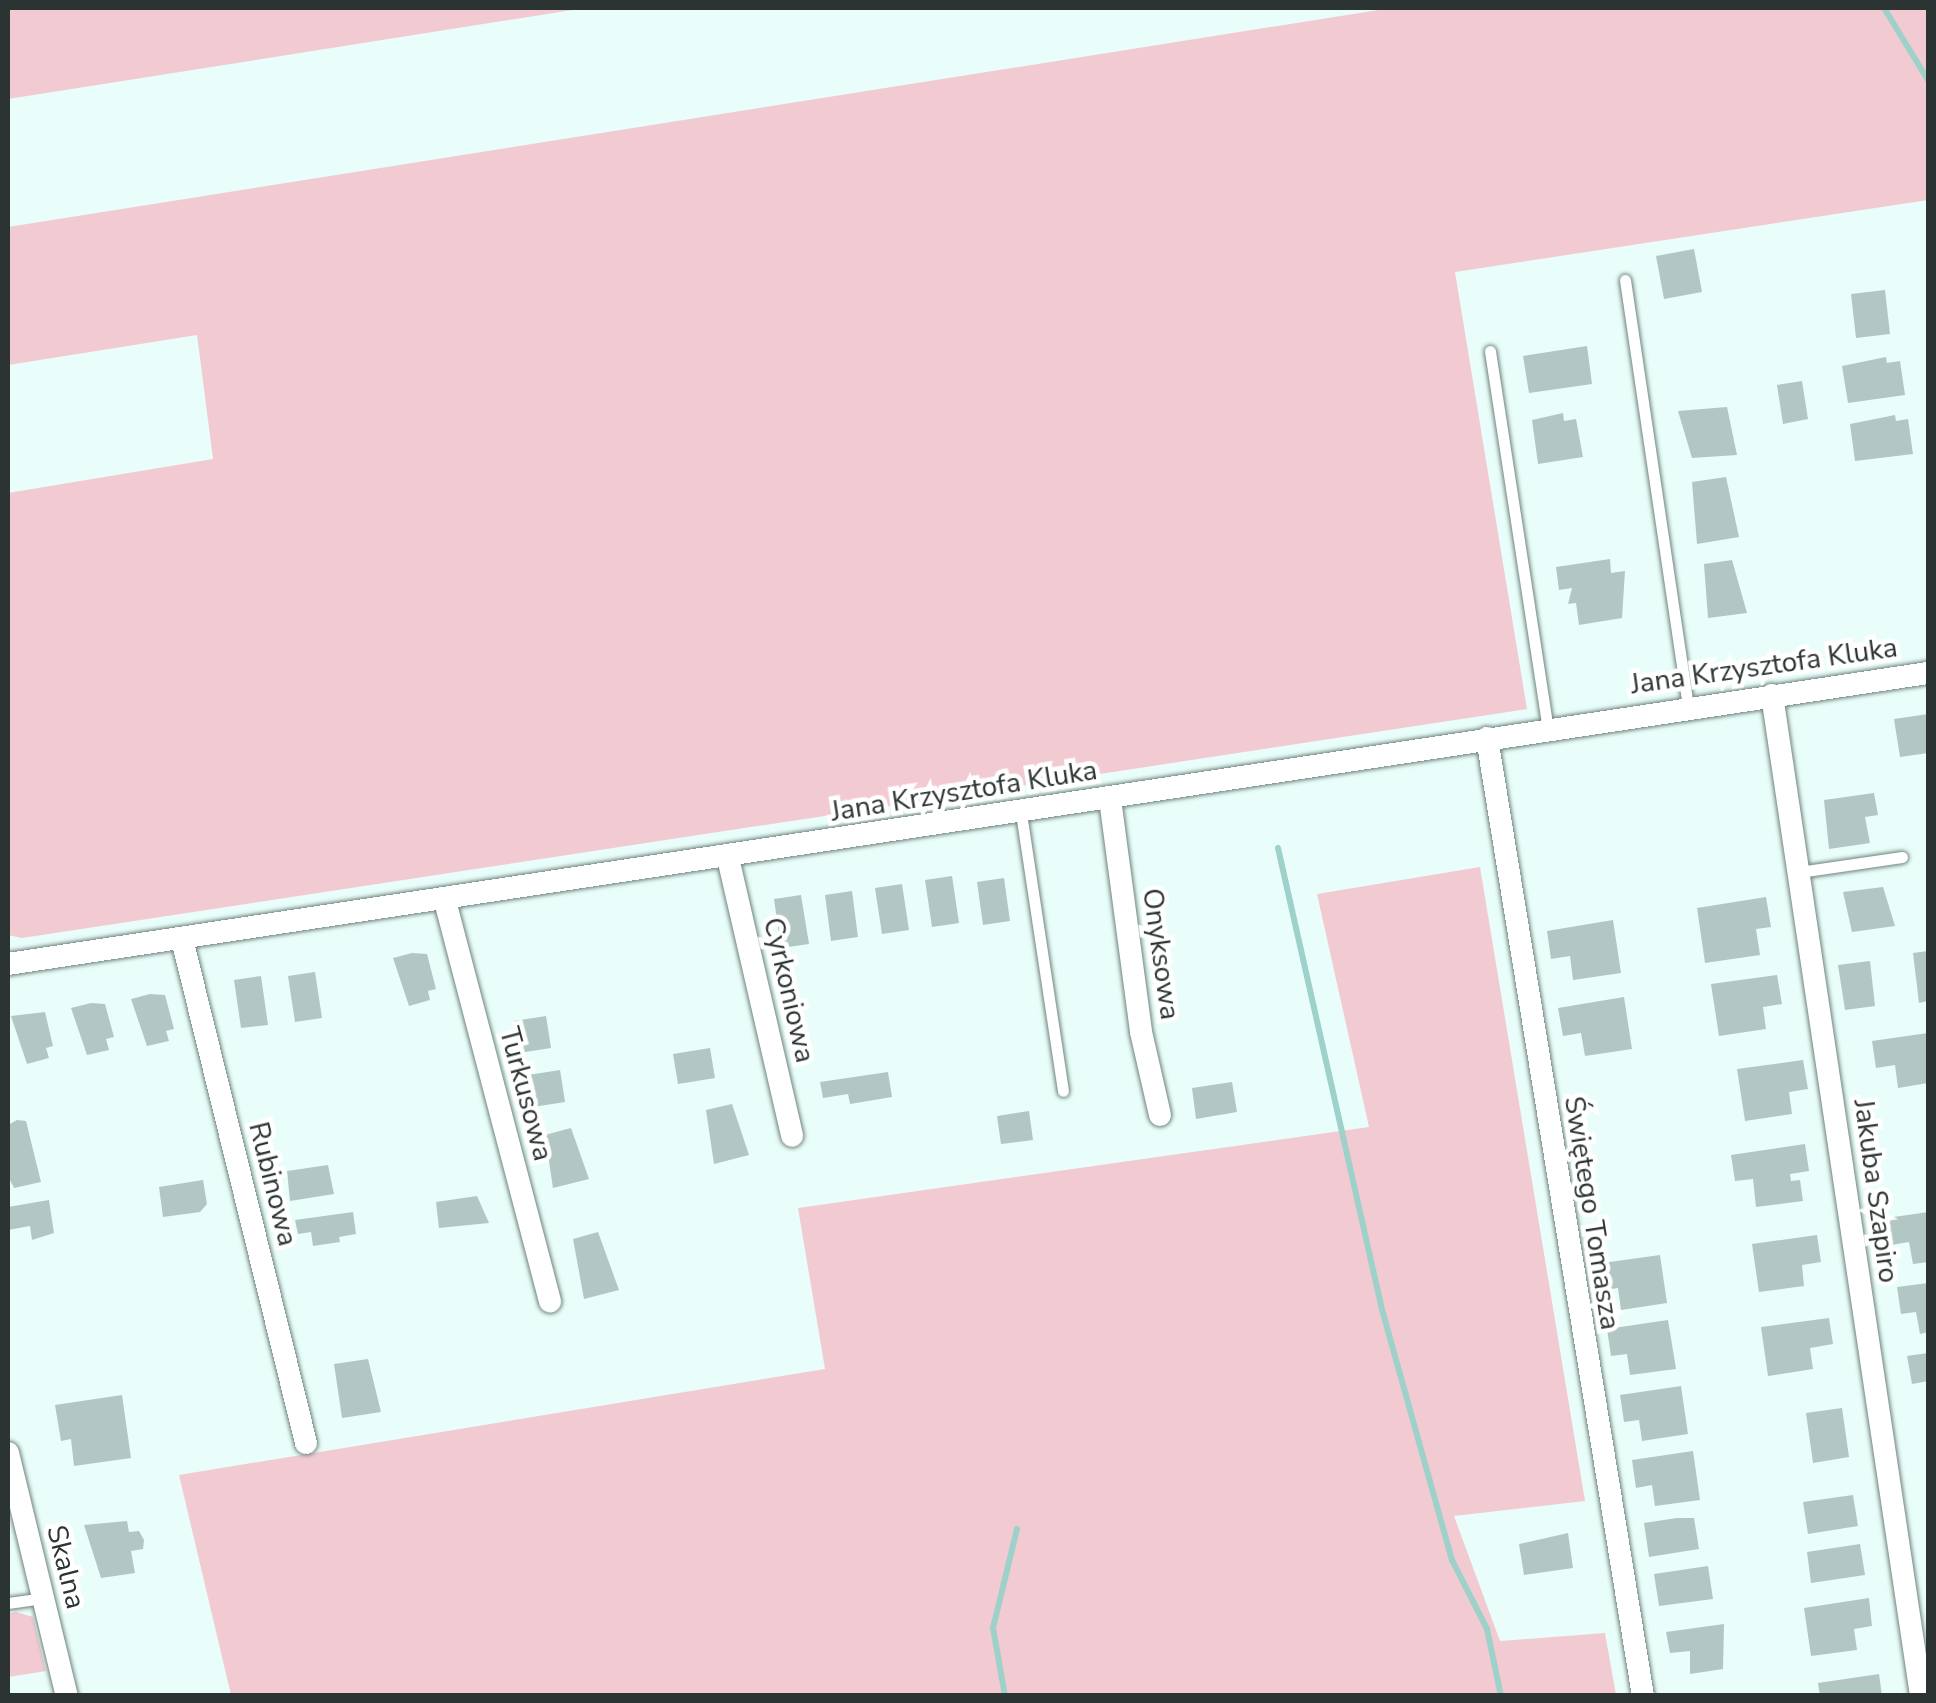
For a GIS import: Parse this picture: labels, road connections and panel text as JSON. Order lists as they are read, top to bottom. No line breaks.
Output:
{"streets":{"street":["Jana Krzysztofa Kluka","Onyksowa","Cyrkoniowa","Turkusowa","Rubinowa","Jakuba Szapiro","Świętego Tomasza","Skalna"]},"crossings":[["Jana Krzysztofa Kluka","Onyksowa"],["Jana Krzysztofa Kluka","Cyrkoniowa"],["Jana Krzysztofa Kluka","Turkusowa"],["Jana Krzysztofa Kluka","Rubinowa"],["Jana Krzysztofa Kluka","Jakuba Szapiro"],["Jana Krzysztofa Kluka","Świętego Tomasza"]]}
